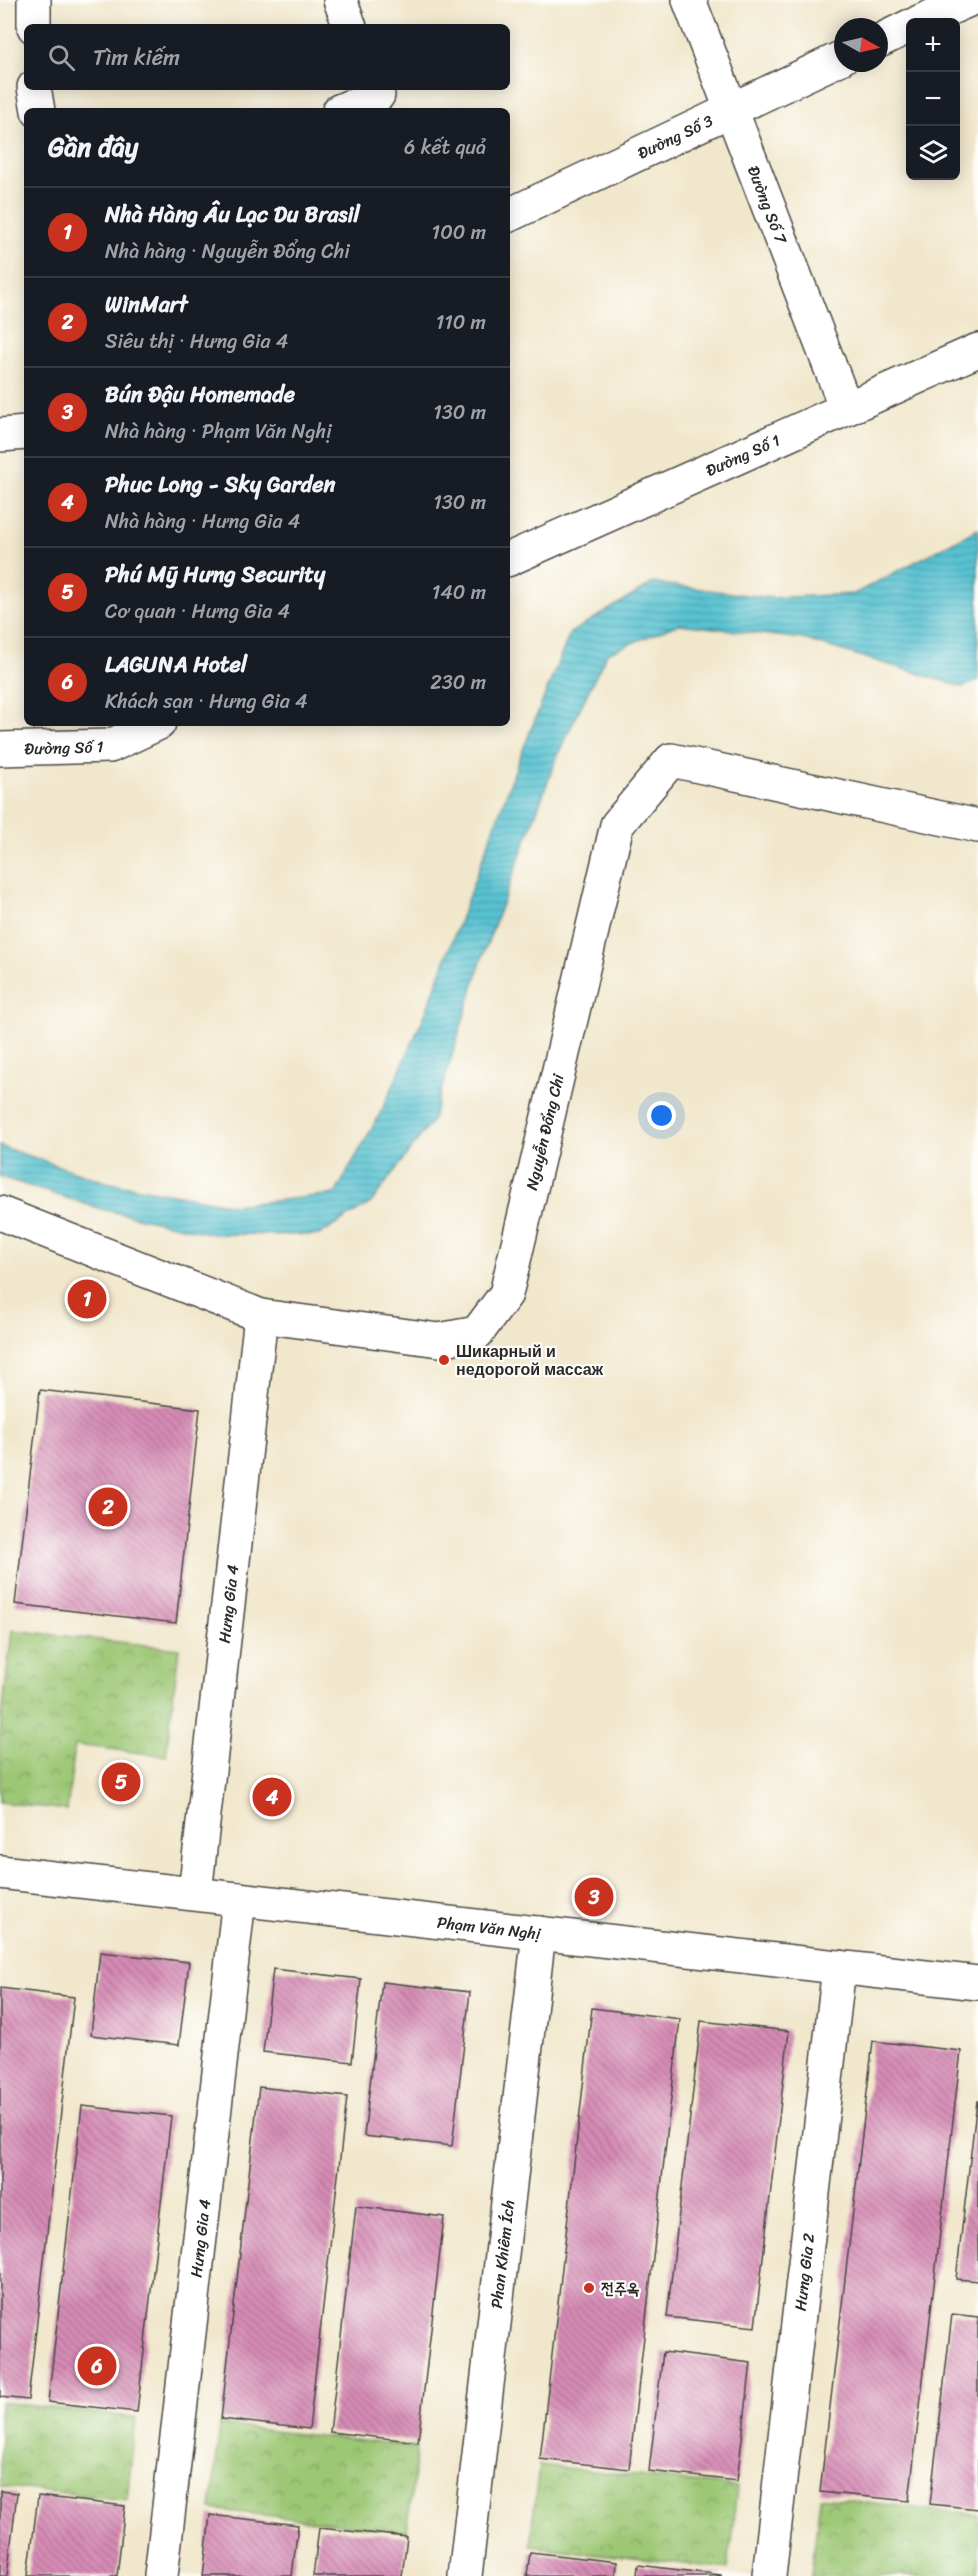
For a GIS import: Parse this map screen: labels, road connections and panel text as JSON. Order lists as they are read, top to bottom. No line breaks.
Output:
{"streets":{"street":["Đường Số 3","Đường Số 7","Đường Số 1","Nguyễn Đổng Chi","Hưng Gia 4","Phạm Văn Nghị","Phan Khiêm Ích","Hưng Gia 2"]},"crossings":[["Đường Số 3","Đường Số 7"],["Đường Số 7","Đường Số 1"],["Nguyễn Đổng Chi","Hưng Gia 4"],["Hưng Gia 4","Phạm Văn Nghị"],["Phạm Văn Nghị","Phan Khiêm Ích"],["Phạm Văn Nghị","Hưng Gia 2"]],"places":["Шикарный и недорогой массаж","전주옥"],"north":"right","page":{"map_buttons":["+","−"],"search":"Tìm kiếm","heading":["Gần đây","6 kết quả"],"list":[{"mark":"1","name":"Nhà Hàng Âu Lạc Du Brasil","note":"Nhà hàng · Nguyễn Đổng Chi","value":"100 m"},{"mark":"2","name":"WinMart","note":"Siêu thị · Hưng Gia 4","value":"110 m"},{"mark":"3","name":"Bún Đậu Homemade","note":"Nhà hàng · Phạm Văn Nghị","value":"130 m"},{"mark":"4","name":"Phuc Long - Sky Garden","note":"Nhà hàng · Hưng Gia 4","value":"130 m"},{"mark":"5","name":"Phú Mỹ Hưng Security","note":"Cơ quan · Hưng Gia 4","value":"140 m"},{"mark":"6","name":"LAGUNA Hotel","note":"Khách sạn · Hưng Gia 4","value":"230 m"}],"pins":["1","2","5","4","3","6"]}}
